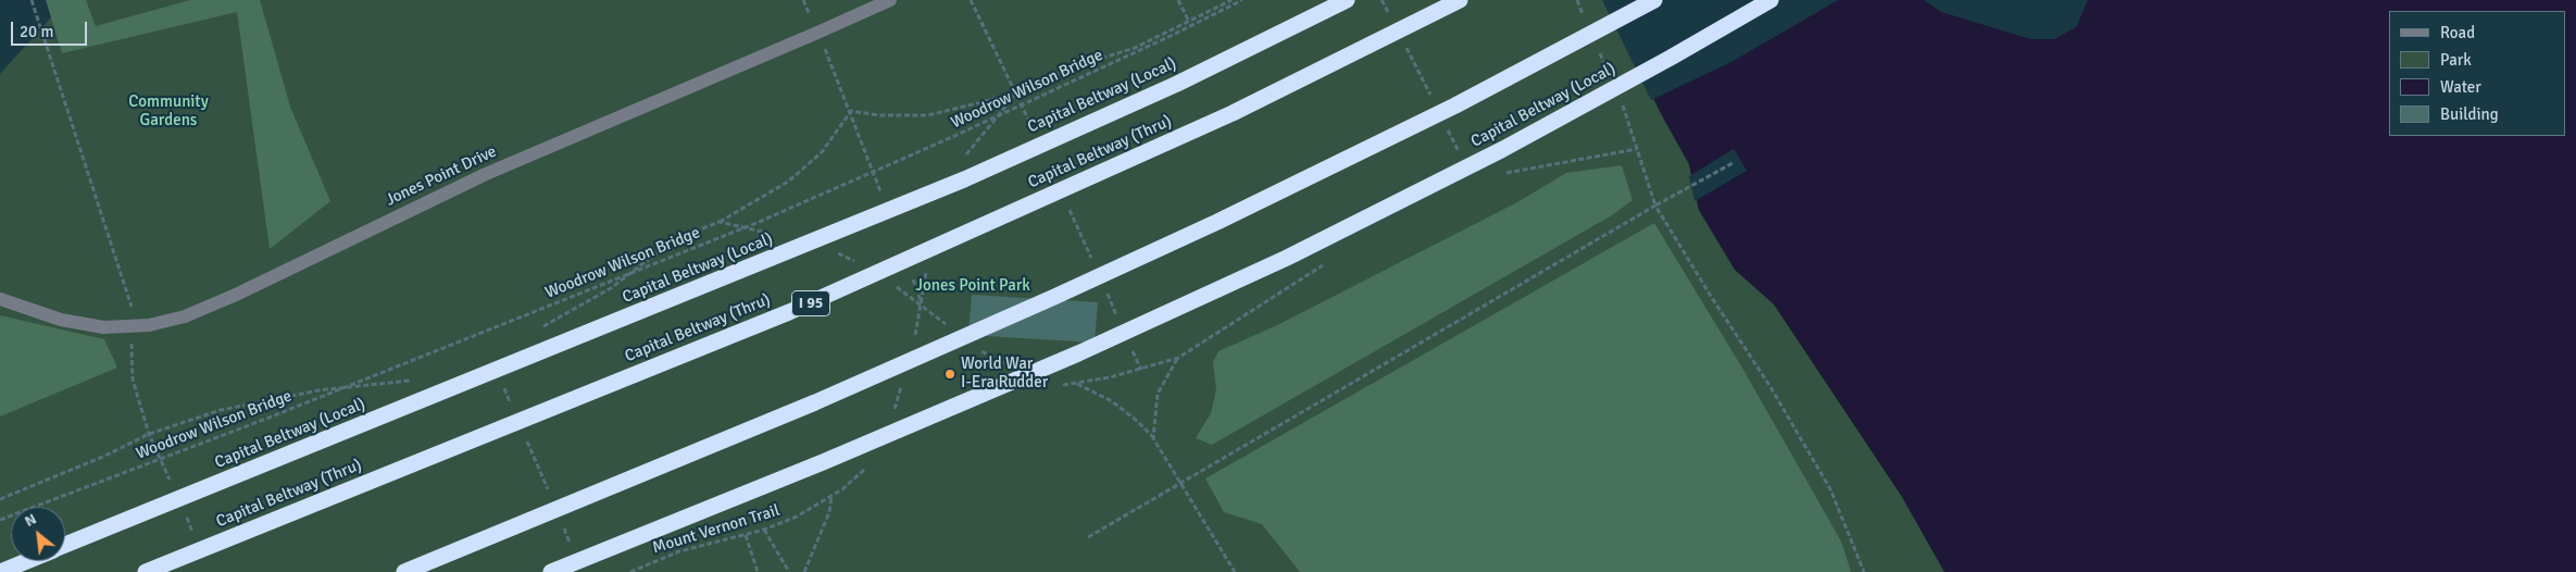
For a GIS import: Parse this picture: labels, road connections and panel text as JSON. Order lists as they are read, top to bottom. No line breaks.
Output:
{"streets":{"highway":["Capital Beltway (Local)","Capital Beltway (Thru)","I 95"],"street":["Jones Point Drive"],"path":["Woodrow Wilson Bridge","Mount Vernon Trail"]},"parks":["Community Gardens","Jones Point Park"],"places":["World War I-Era Rudder"],"legend":["Road","Park","Water","Building"],"scale_bar":"20 m","north":"top left"}
